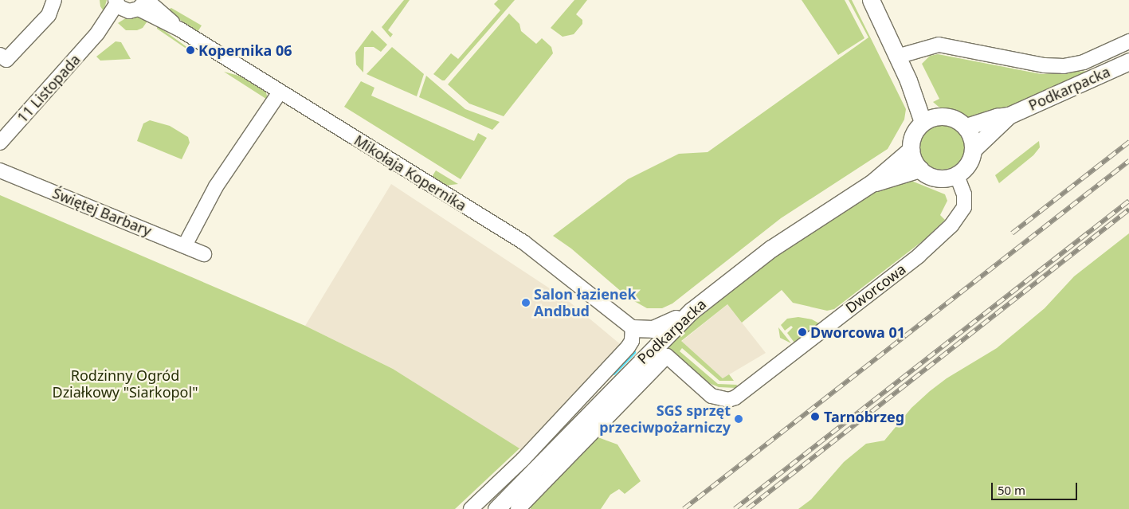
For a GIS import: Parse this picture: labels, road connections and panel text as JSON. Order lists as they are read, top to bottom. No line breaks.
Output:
{"streets":{"main road":["Podkarpacka"],"street":["11 Listopada","Mikołaja Kopernika","Świętej Barbary","Dworcowa"]},"crossings":[["Podkarpacka","Dworcowa"]],"parks":["Rodzinny Ogród Działkowy \"Siarkopol\""],"places":["Kopernika 06","Salon łazienek Andbud","Dworcowa 01","Tarnobrzeg","SGS sprzęt przeciwpożarniczy"],"scale_bar":"50 m"}
